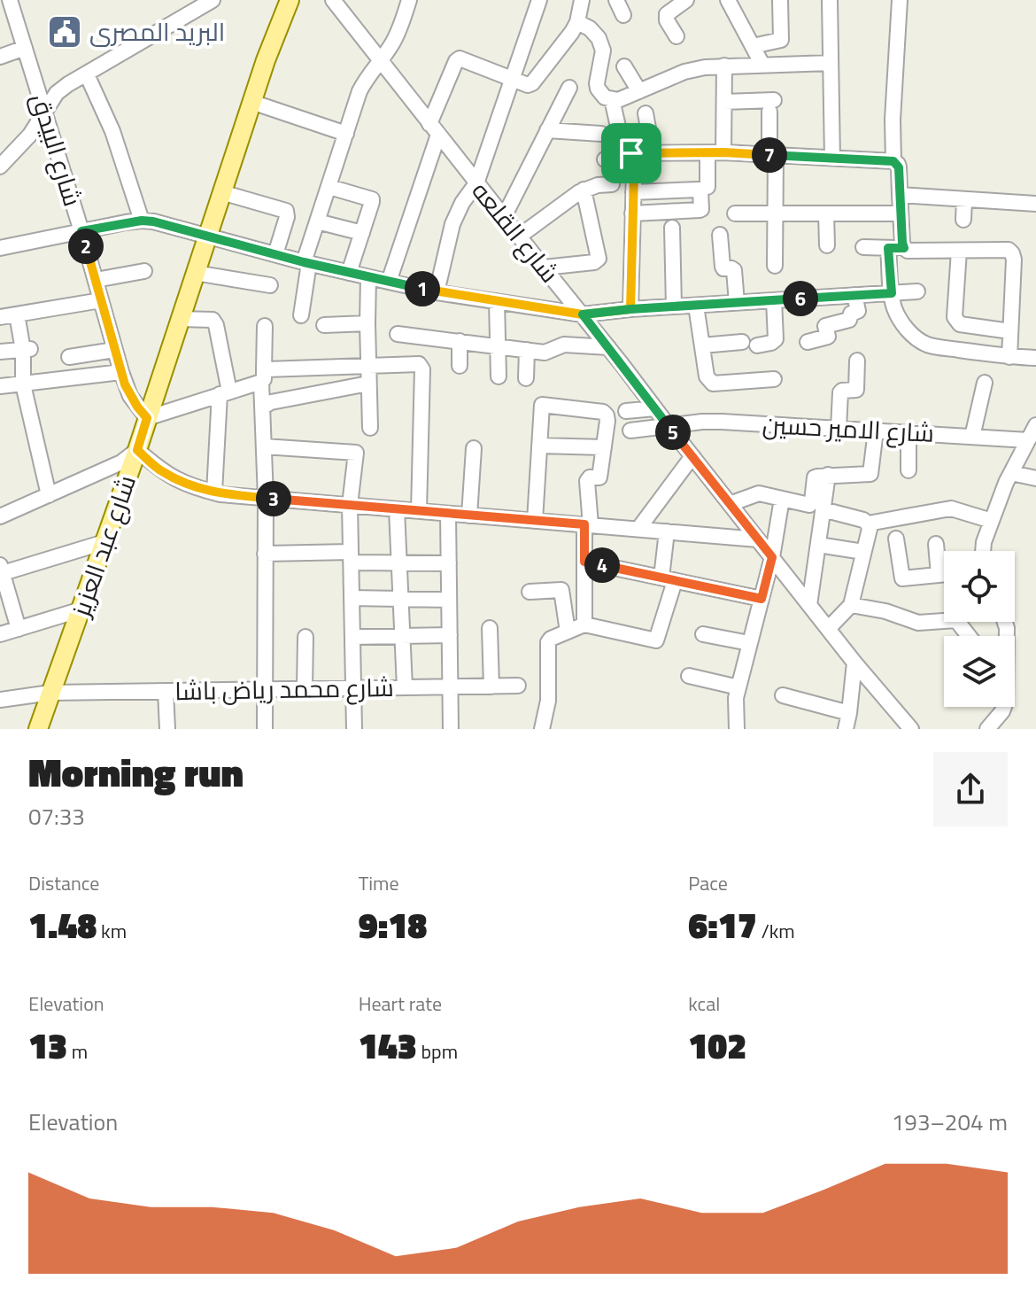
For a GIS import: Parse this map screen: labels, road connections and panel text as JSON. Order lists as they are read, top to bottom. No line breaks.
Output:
{"streets":{"main road":["شارع عبد العزيز"],"street":["شارع البيدق","شارع القلعه","شارع الامير حسين","شارع محمد رياض باشا"]},"crossings":[["شارع البيدق","شارع عبد العزيز"],["شارع القلعه","شارع الامير حسين"],["شارع عبد العزيز","شارع محمد رياض باشا"]],"places":{"public building":["البريد المصرى"]},"page":{"pins":["7","2","1","6","5","3","4"],"heading":["Morning run","07:33"],"stats":[["Distance","1.48 km"],["Time","9:18"],["Pace","6:17 /km"],["Elevation","13 m"],["Heart rate","143 bpm"],["kcal","102"]],"chart":["Elevation","193–204 m"]}}
